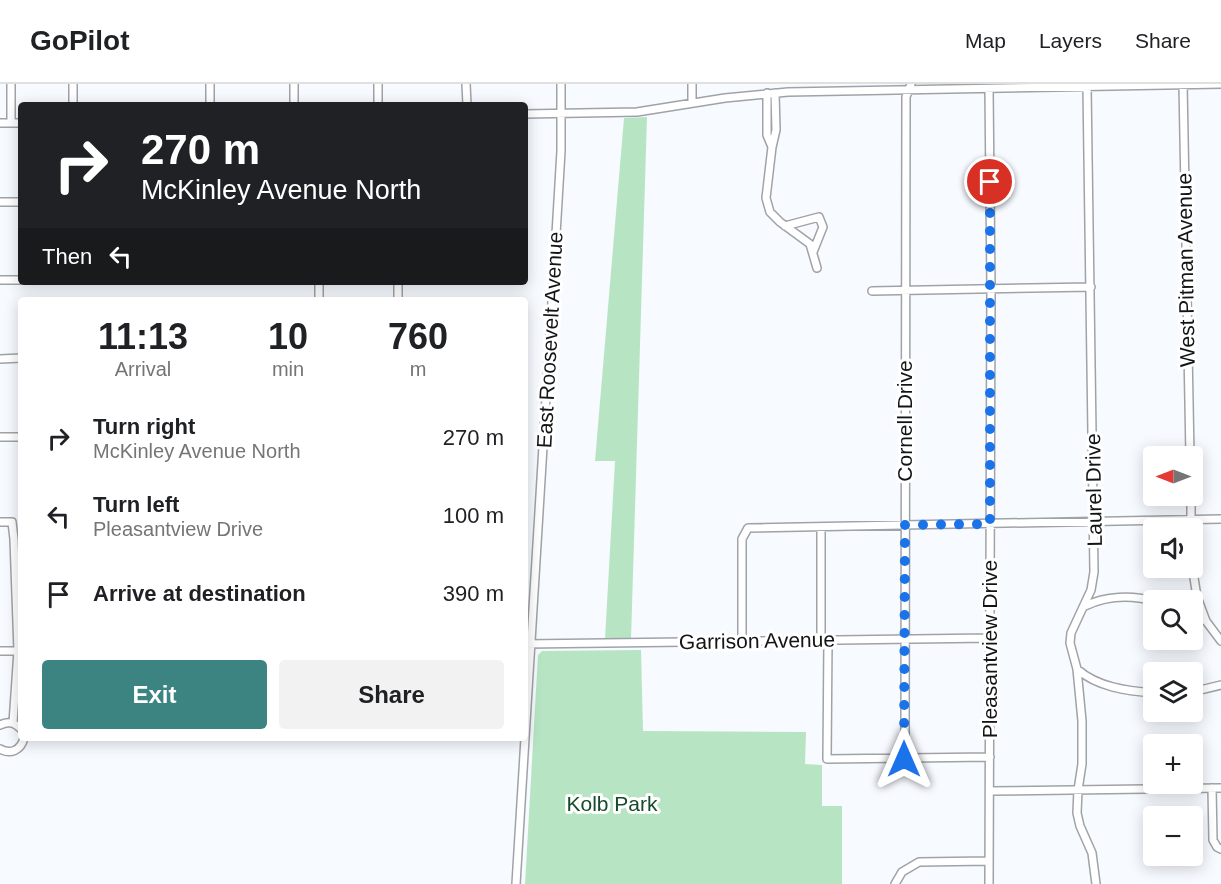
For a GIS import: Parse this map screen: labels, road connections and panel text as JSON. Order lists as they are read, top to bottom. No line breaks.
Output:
{"streets":{"street":["West Pitman Avenue","East Roosevelt Avenue","Cornell Drive","Laurel Drive","Garrison Avenue","Pleasantview Drive"]},"crossings":[["East Roosevelt Avenue","Garrison Avenue"],["Cornell Drive","Garrison Avenue"],["Garrison Avenue","Pleasantview Drive"]],"parks":["Kolb Park"],"north":"left","page":{"header":"GoPilot","nav":["Map","Layers","Share"],"turn":["270 m","McKinley Avenue North"],"then":"Then","eta":["11:13","Arrival","10","min","760","m"],"list":[{"name":"Turn right","note":"McKinley Avenue North","value":"270 m"},{"name":"Turn left","note":"Pleasantview Drive","value":"100 m"},{"name":"Arrive at destination","value":"390 m"}],"map_buttons":["+","−"],"buttons":["Exit","Share"]}}
